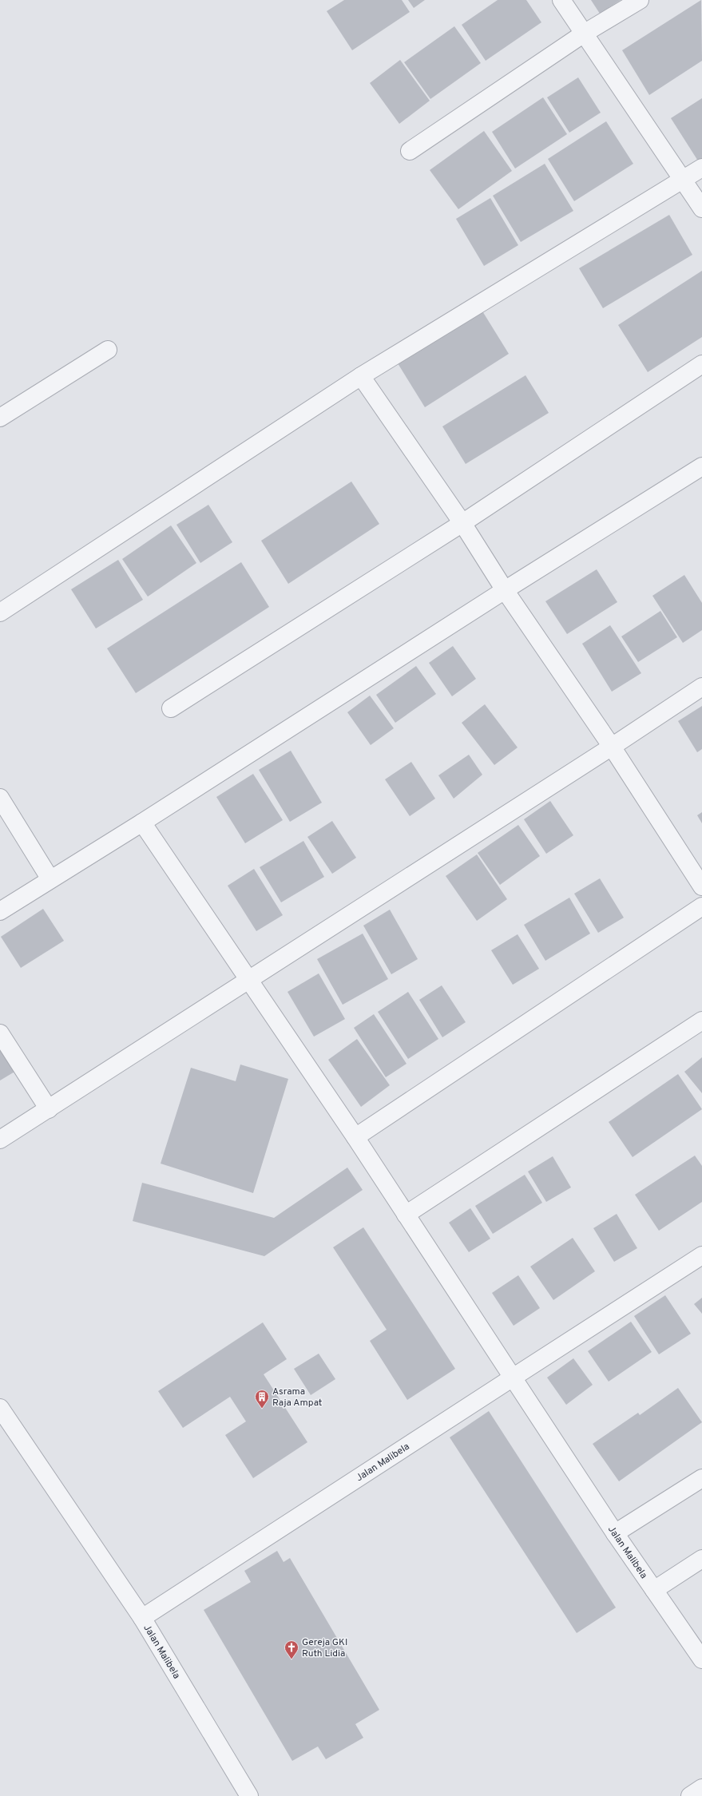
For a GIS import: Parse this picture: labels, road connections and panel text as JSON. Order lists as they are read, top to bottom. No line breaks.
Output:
{"streets":{"street":["Jalan Malibela"]},"places":{"building":["Asrama Raja Ampat"],"church":["Gereja GKI Ruth Lidia"]}}
